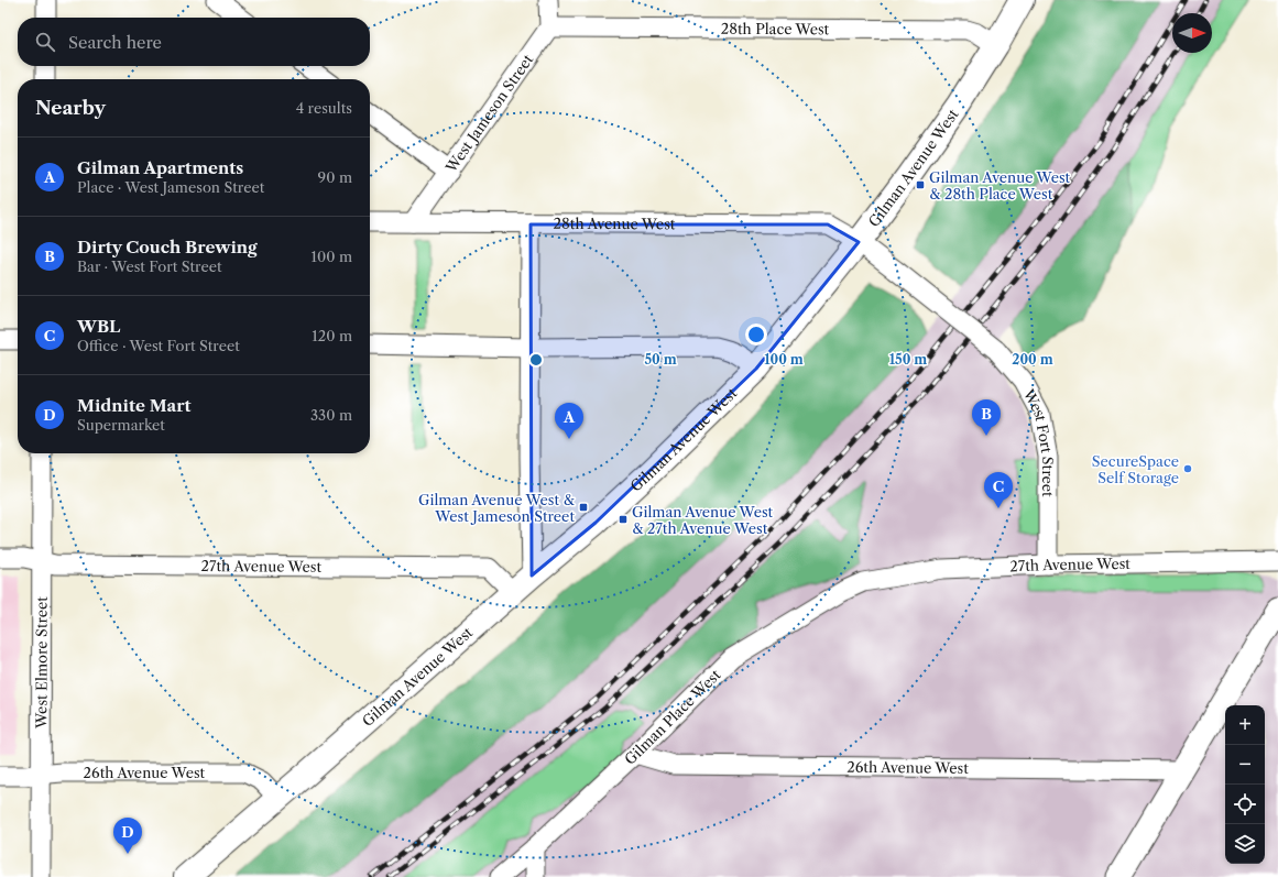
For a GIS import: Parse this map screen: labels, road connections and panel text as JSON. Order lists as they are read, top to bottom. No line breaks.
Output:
{"streets":{"main road":["Gilman Avenue West"],"street":["28th Place West","West Jameson Street","28th Avenue West","West Fort Street","27th Avenue West","West Elmore Street","Gilman Place West","26th Avenue West"]},"crossings":[["28th Place West","West Jameson Street"],["28th Place West","Gilman Avenue West"],["West Jameson Street","28th Avenue West"],["Gilman Avenue West","28th Avenue West"],["Gilman Avenue West","West Fort Street"],["Gilman Avenue West","27th Avenue West"],["Gilman Avenue West","26th Avenue West"],["28th Avenue West","West Fort Street"],["West Fort Street","27th Avenue West"],["27th Avenue West","West Elmore Street"],["27th Avenue West","Gilman Place West"],["West Elmore Street","26th Avenue West"],["Gilman Place West","26th Avenue West"]],"places":{"transit":["Gilman Avenue West & 28th Place West","Gilman Avenue West & West Jameson Street","Gilman Avenue West & 27th Avenue West"],"other":["SecureSpace Self Storage"]},"north":"right","page":{"search":"Search here","heading":["Nearby","4 results"],"list":[{"mark":"A","name":"Gilman Apartments","note":"Place · West Jameson Street","value":"90 m"},{"mark":"B","name":"Dirty Couch Brewing","note":"Bar · West Fort Street","value":"100 m"},{"mark":"C","name":"WBL","note":"Office · West Fort Street","value":"120 m"},{"mark":"D","name":"Midnite Mart","note":"Supermarket","value":"330 m"}],"pins":["B","A","C","D"],"map_buttons":["+","−"]},"rings":["50 m","100 m","150 m","200 m"]}
